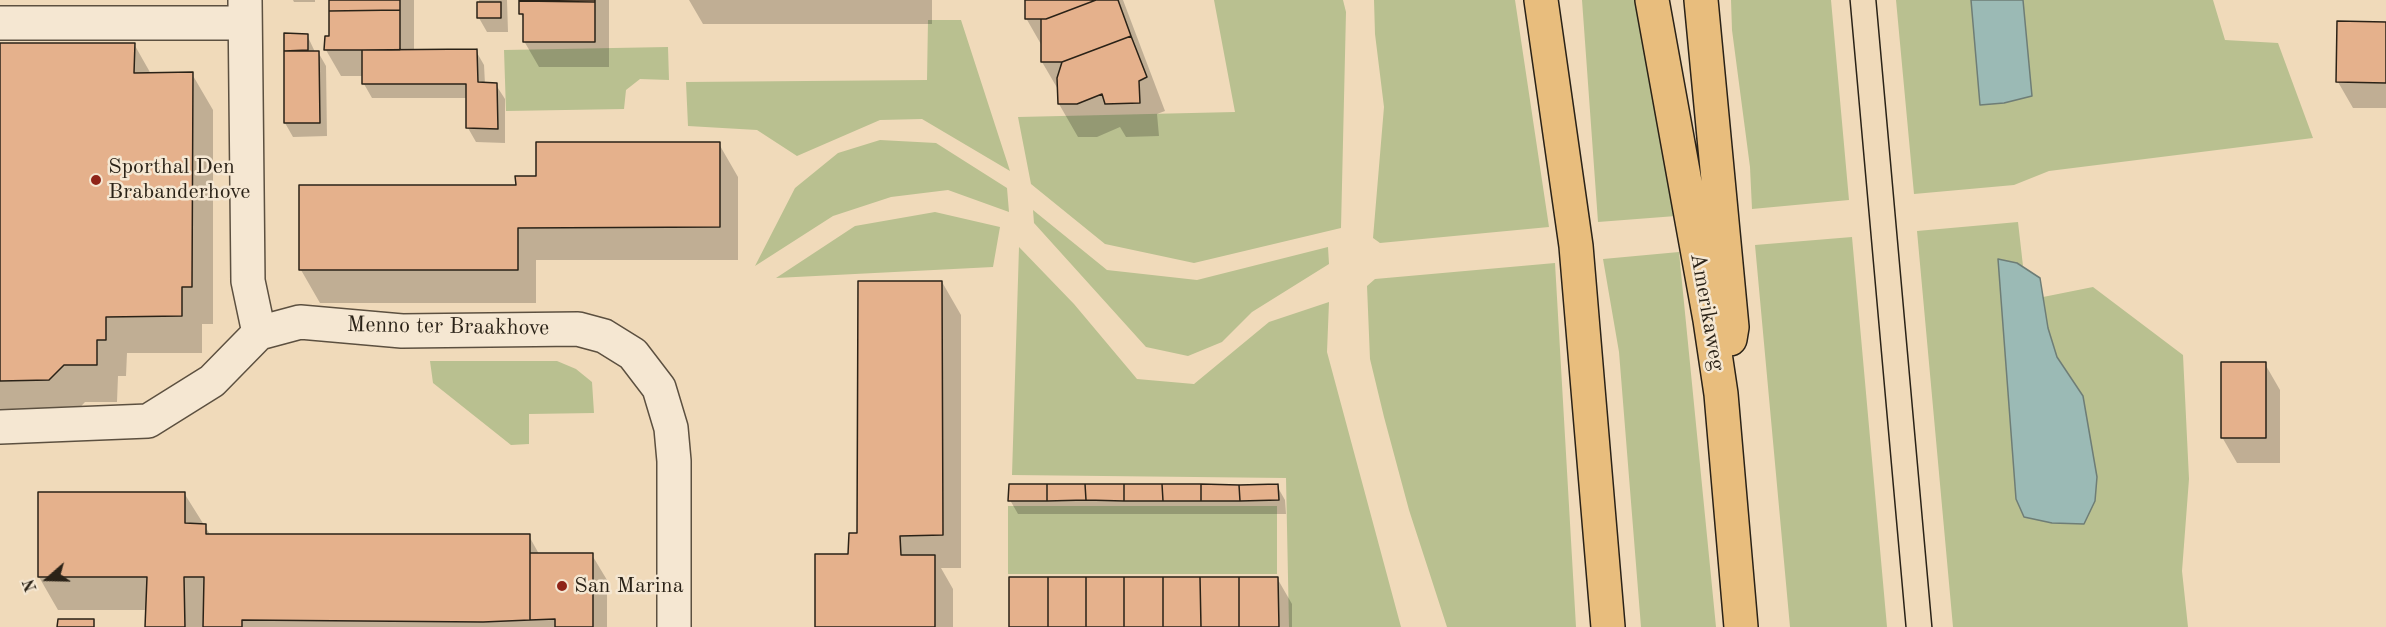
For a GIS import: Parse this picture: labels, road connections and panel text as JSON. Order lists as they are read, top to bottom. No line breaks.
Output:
{"streets":{"main road":["Amerikaweg"],"street":["Menno ter Braakhove"]},"places":["Sporthal Den Brabanderhove","San Marina"],"north":"left"}
